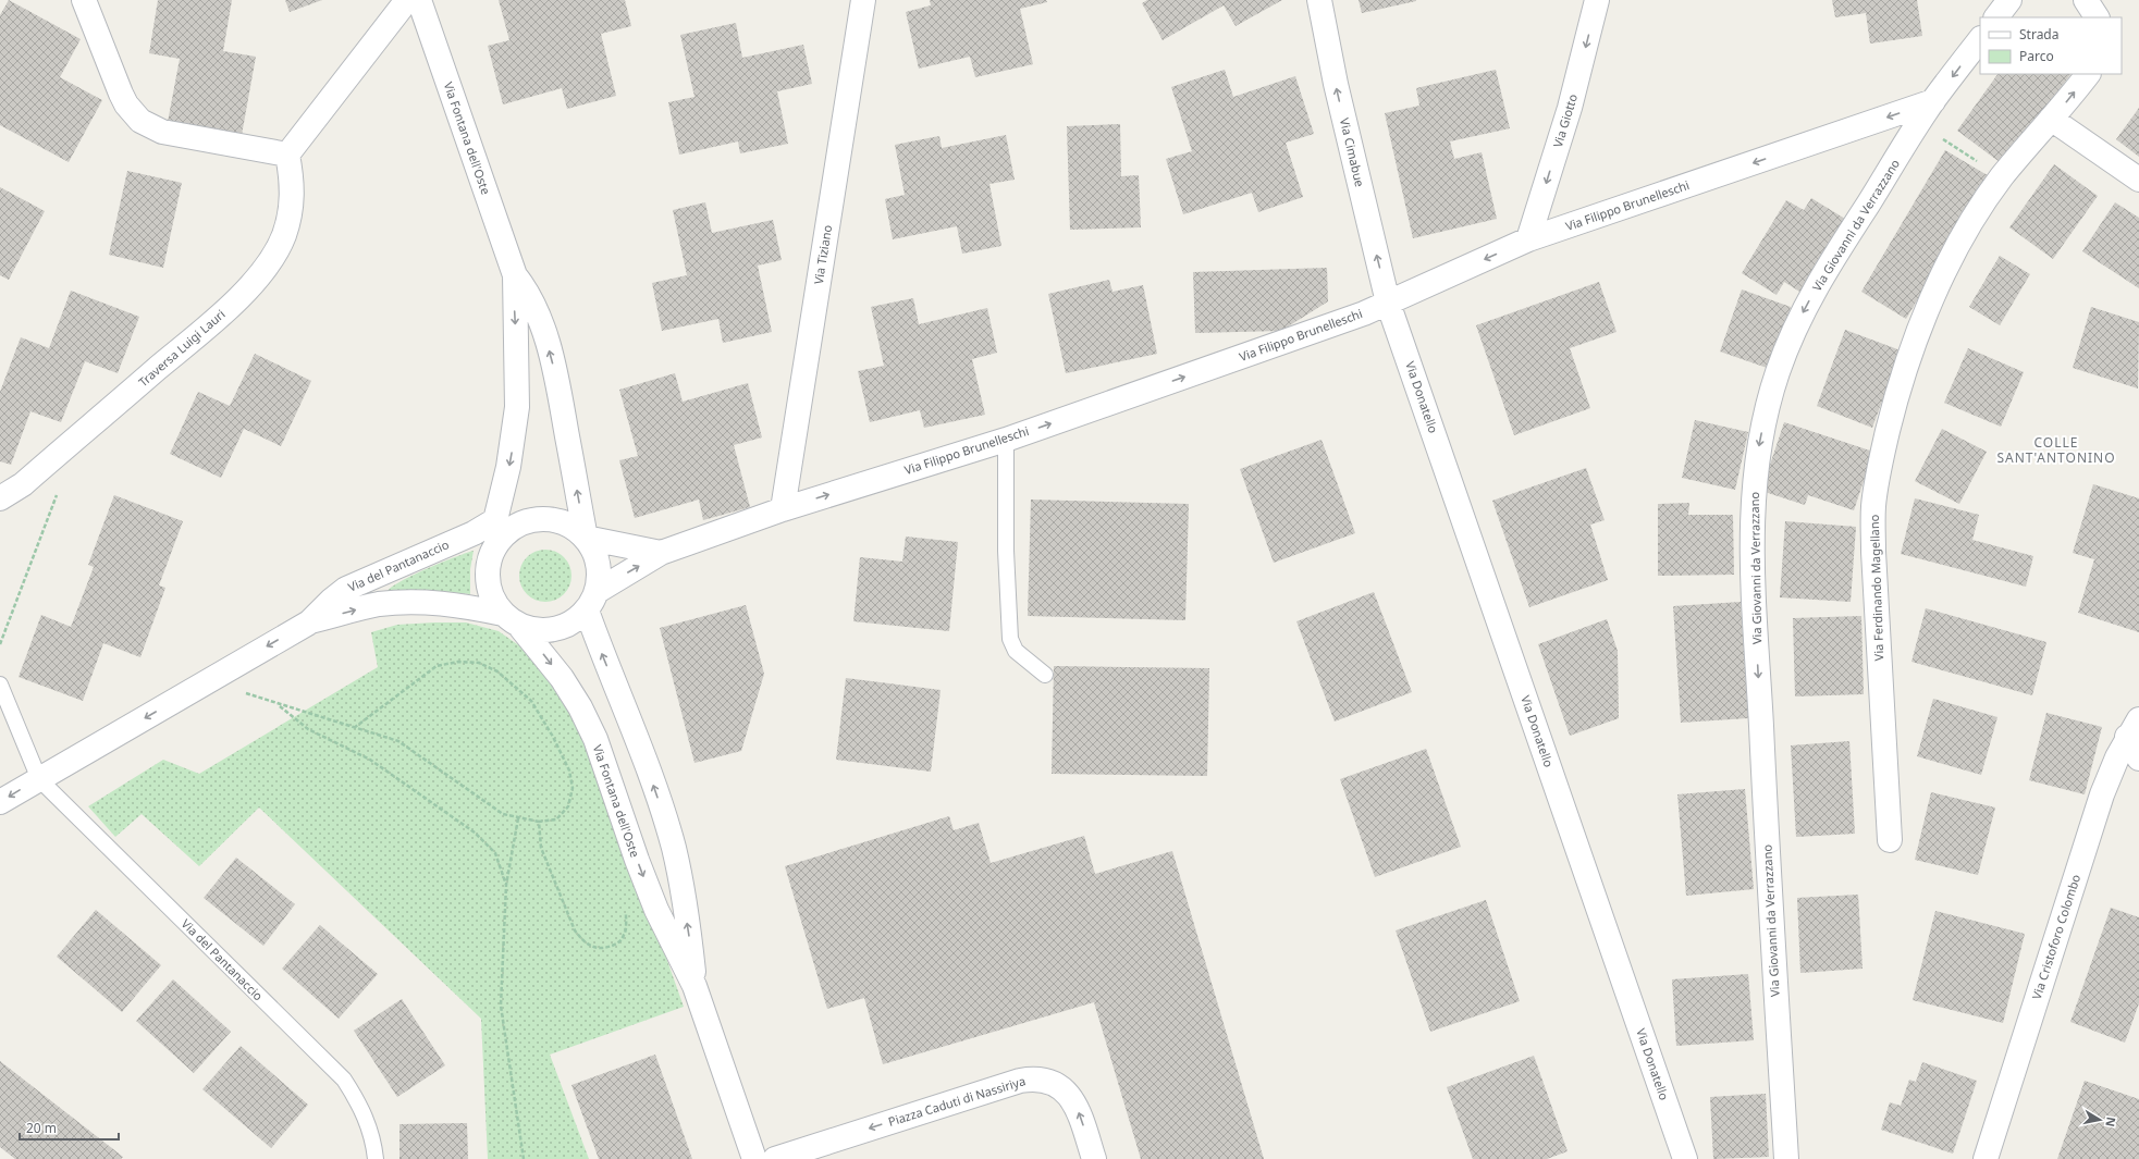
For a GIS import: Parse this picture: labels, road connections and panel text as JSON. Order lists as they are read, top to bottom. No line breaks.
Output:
{"streets":{"street":["Via Giotto","Via Fontana dell'Oste","Via Cimabue","Via Filippo Brunelleschi","Via Giovanni da Verrazzano","Via Tiziano","Traversa Luigi Lauri","Via Donatello","Via del Pantanaccio","Via Ferdinando Magellano","Via Cristoforo Colombo","Piazza Caduti di Nassiriya"]},"crossings":[["Via Giotto","Via Filippo Brunelleschi"],["Via Fontana dell'Oste","Via Filippo Brunelleschi"],["Via Fontana dell'Oste","Via del Pantanaccio"],["Via Cimabue","Via Filippo Brunelleschi"],["Via Cimabue","Via Donatello"],["Via Filippo Brunelleschi","Via Giovanni da Verrazzano"],["Via Filippo Brunelleschi","Via Tiziano"],["Via Filippo Brunelleschi","Via Donatello"],["Via Filippo Brunelleschi","Via del Pantanaccio"]],"one_way":["Via Giotto","Via Cimabue","Via Giovanni da Verrazzano","Piazza Caduti di Nassiriya"],"districts":["COLLE SANT'ANTONINO"],"legend":["Strada","Parco"],"scale_bar":"20 m","north":"right"}
